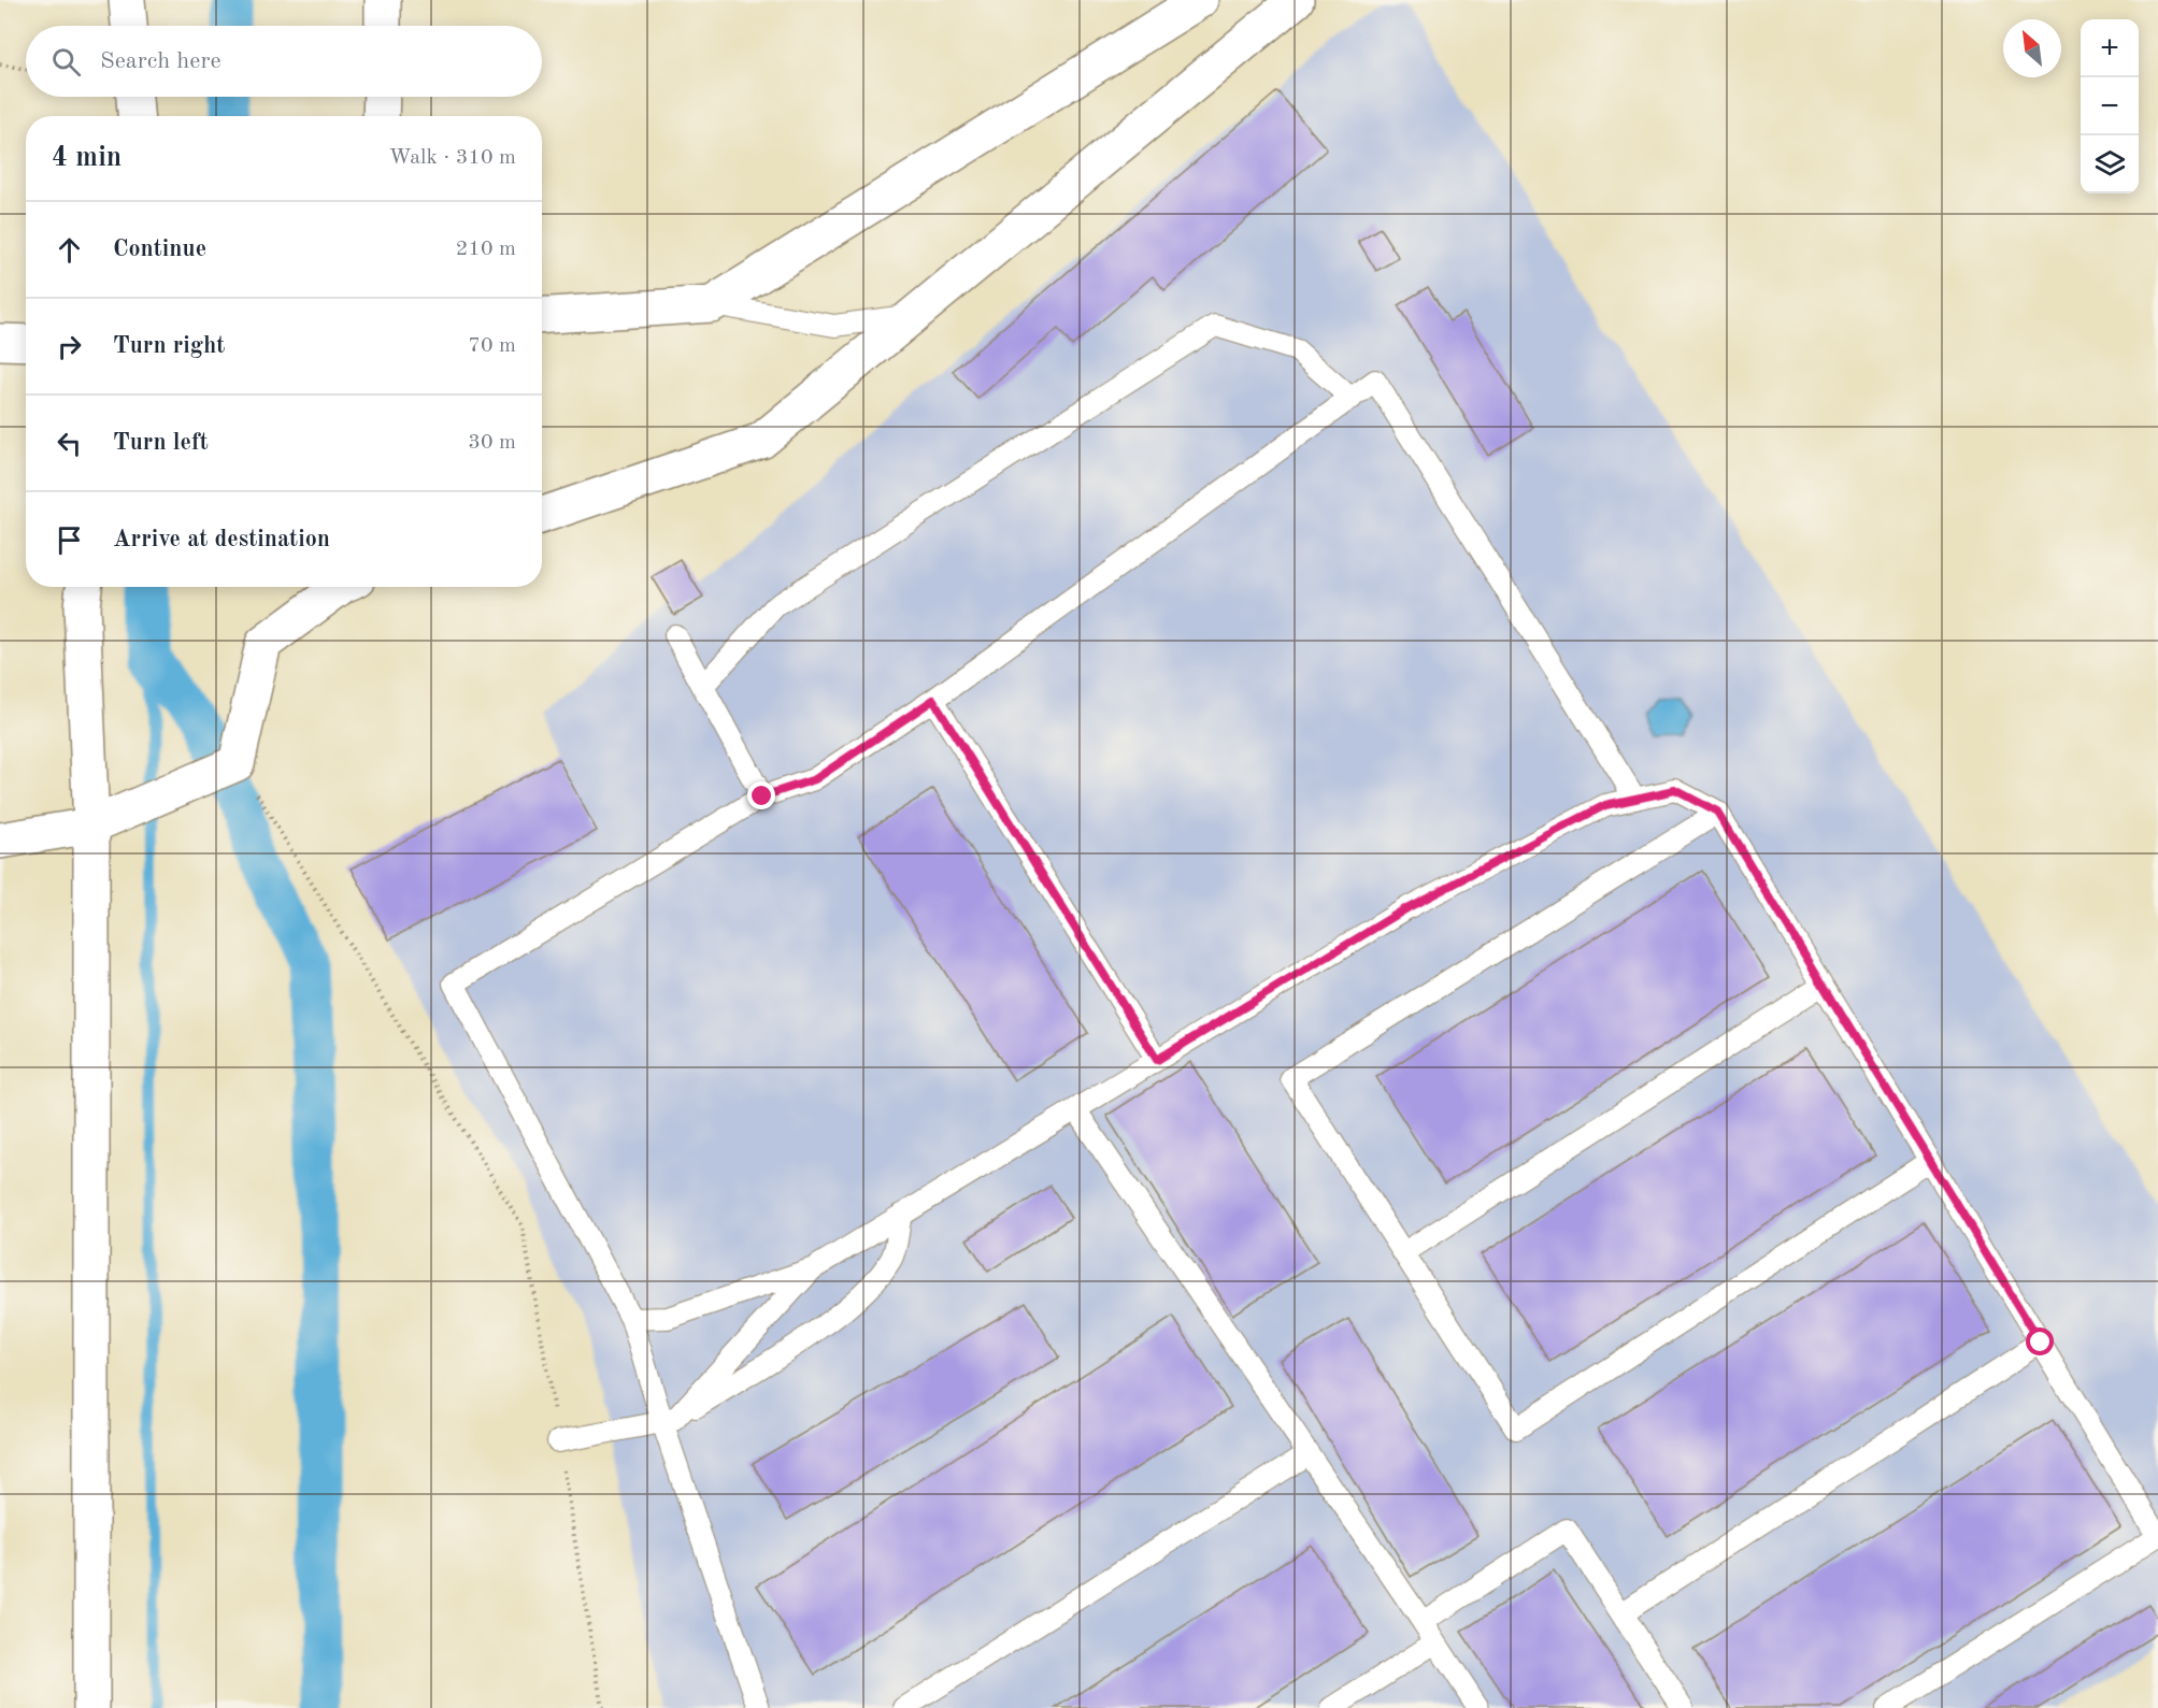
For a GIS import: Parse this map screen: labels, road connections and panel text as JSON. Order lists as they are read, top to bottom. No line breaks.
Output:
{"north":"top left","page":{"map_buttons":["+","−"],"search":"Search here","heading":["4 min","Walk · 310 m"],"list":[["Continue","210 m"],["Turn right","70 m"],["Turn left","30 m"],"Arrive at destination"]}}
